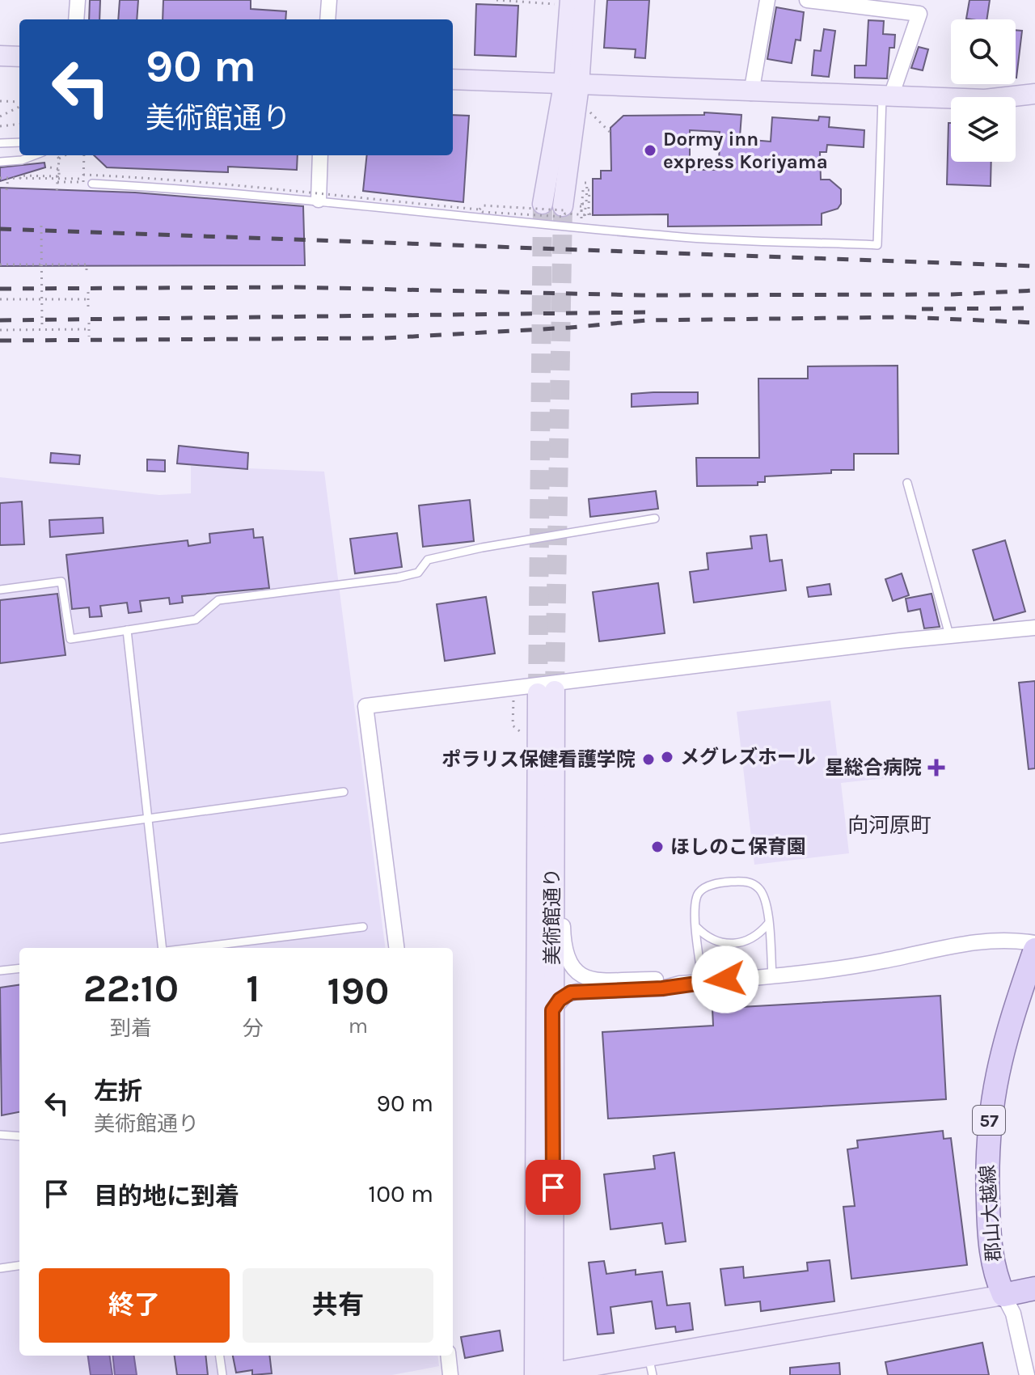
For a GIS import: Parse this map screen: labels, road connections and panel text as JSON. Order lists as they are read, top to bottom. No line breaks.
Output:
{"streets":{"main road":["57","郡山大越線"],"street":["美術館通り"]},"districts":["向河原町"],"places":{"other":["Dormy inn express Koriyama","メグレズホール","ポラリス保健看護学院","ほしのこ保育園"],"health":["星総合病院"]},"page":{"turn":["90 m","美術館通り"],"eta":["22:10","到着","1","分","190","m"],"list":[{"name":"左折","note":"美術館通り","value":"90 m"},{"name":"目的地に到着","value":"100 m"}],"buttons":["終了","共有"]}}
